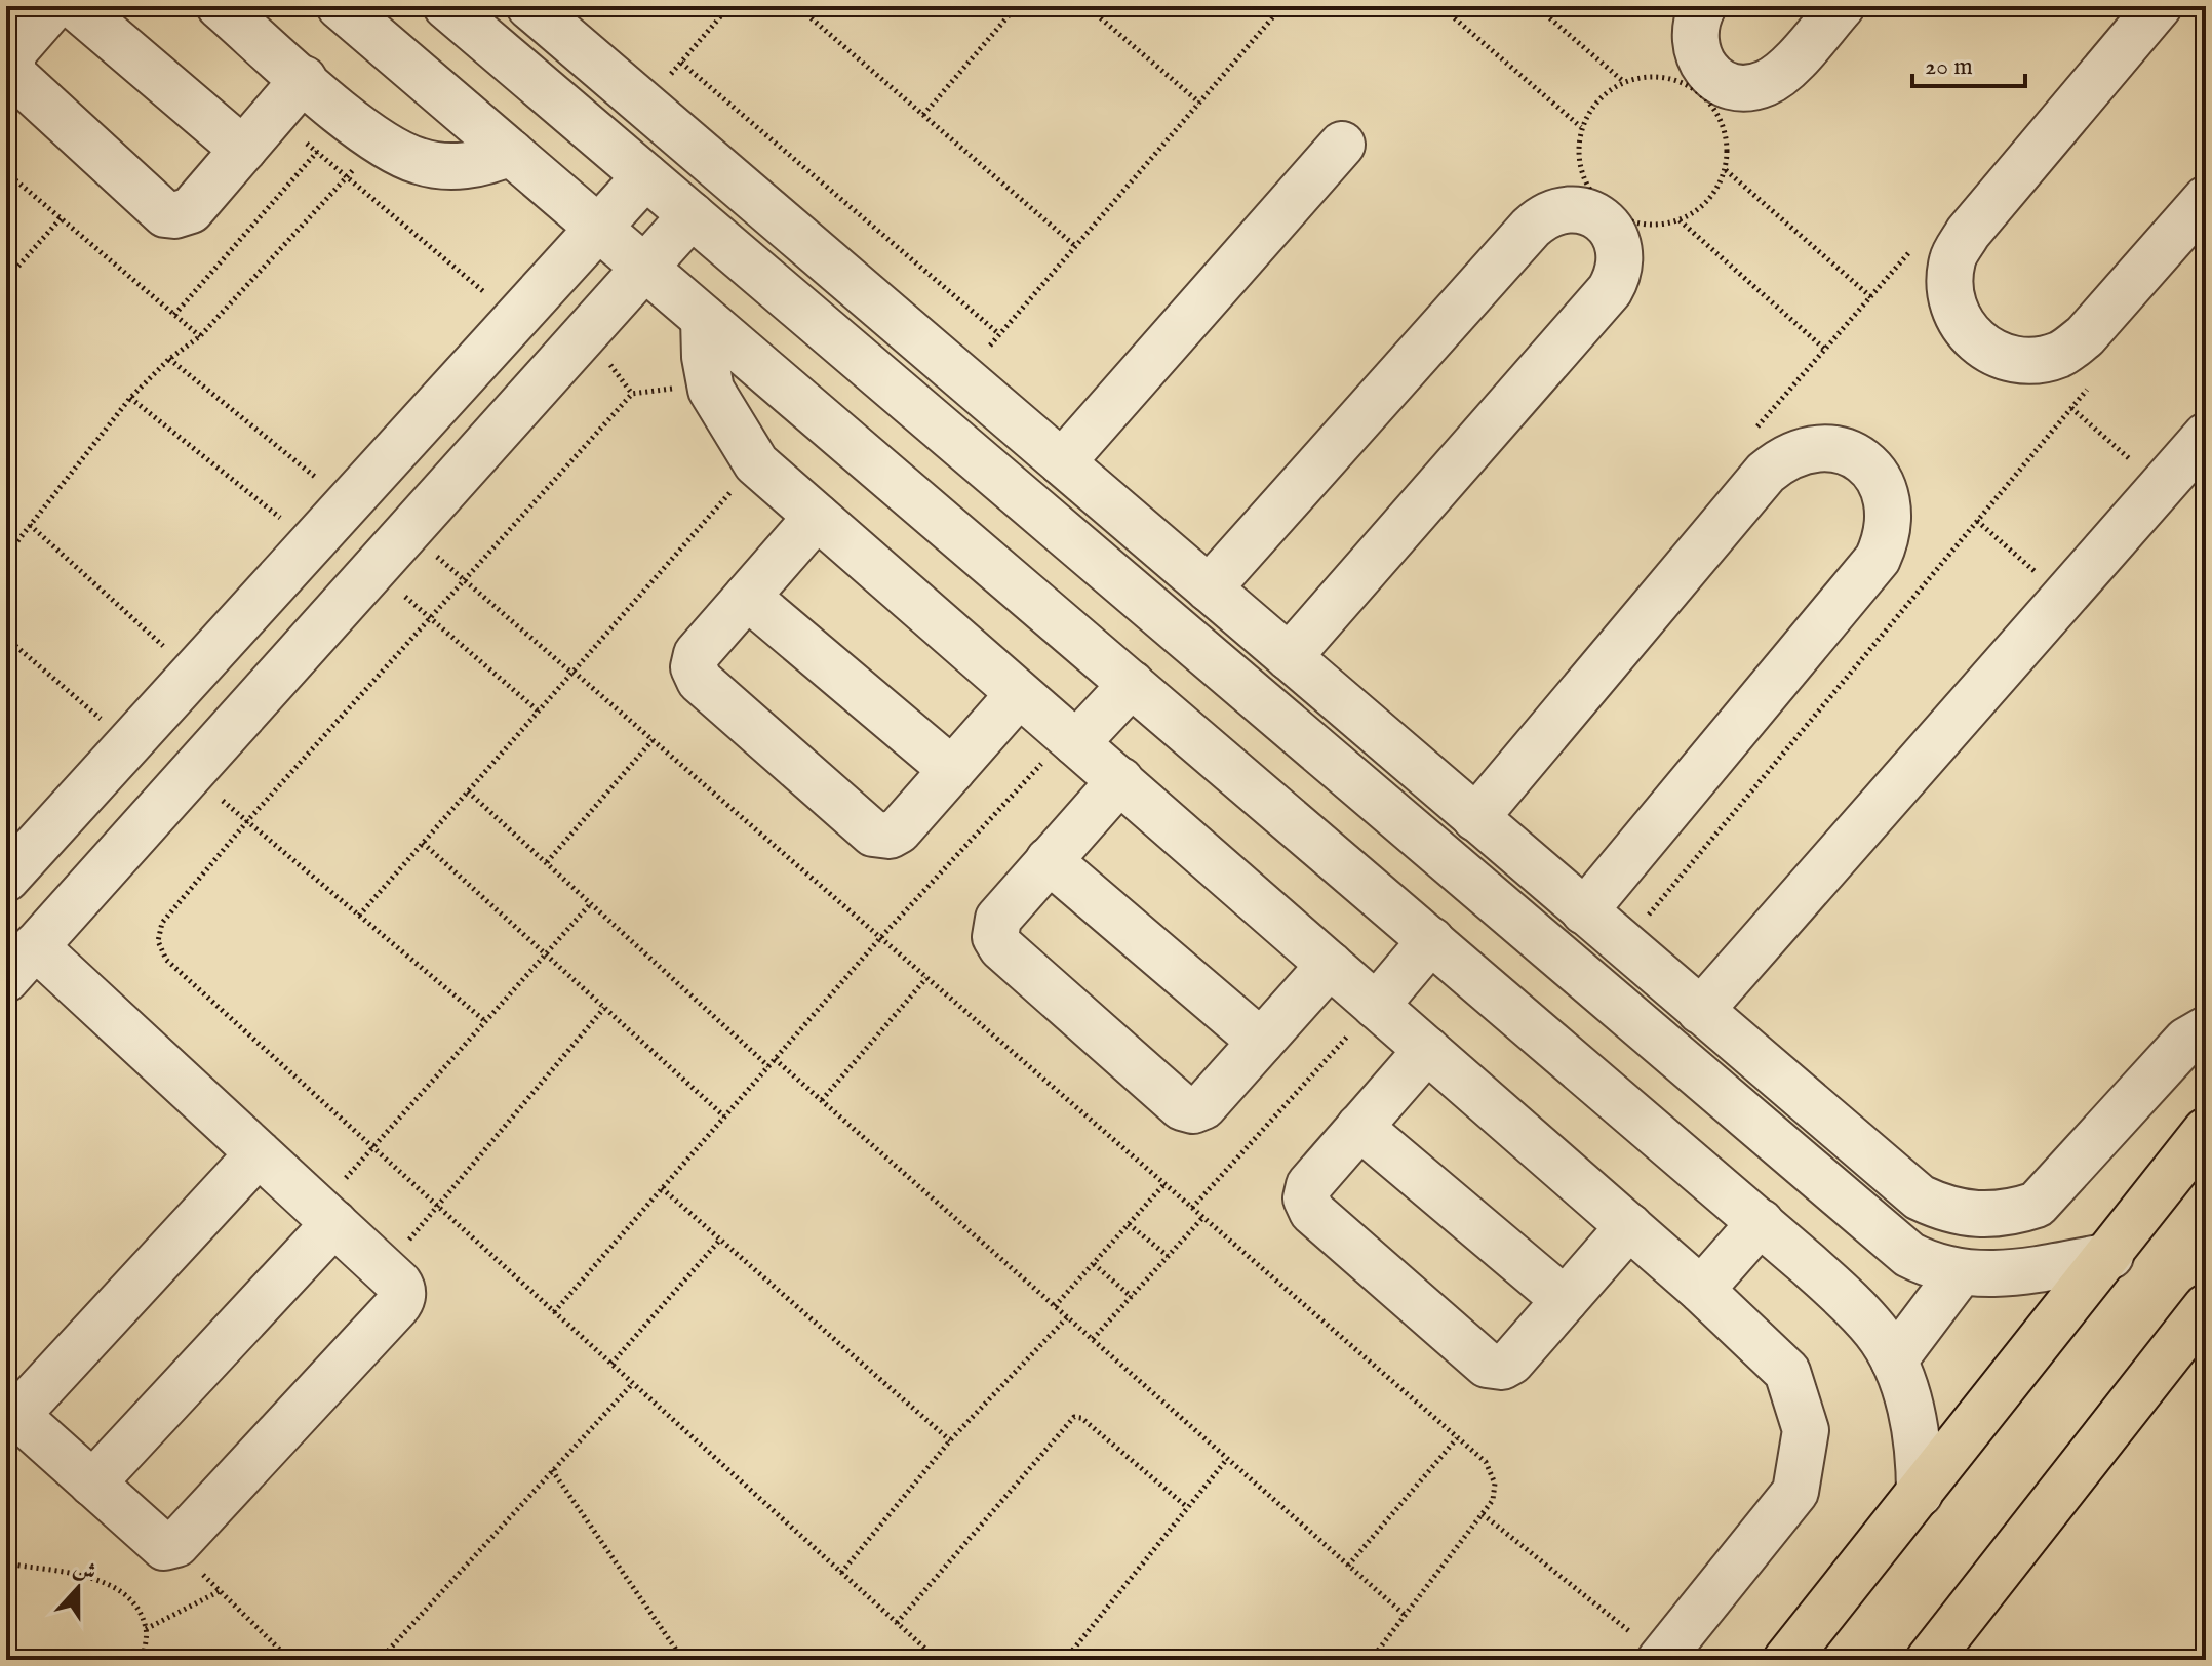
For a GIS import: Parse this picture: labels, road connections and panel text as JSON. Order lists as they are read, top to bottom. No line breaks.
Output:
{"scale_bar":"20 m","north":"top"}
